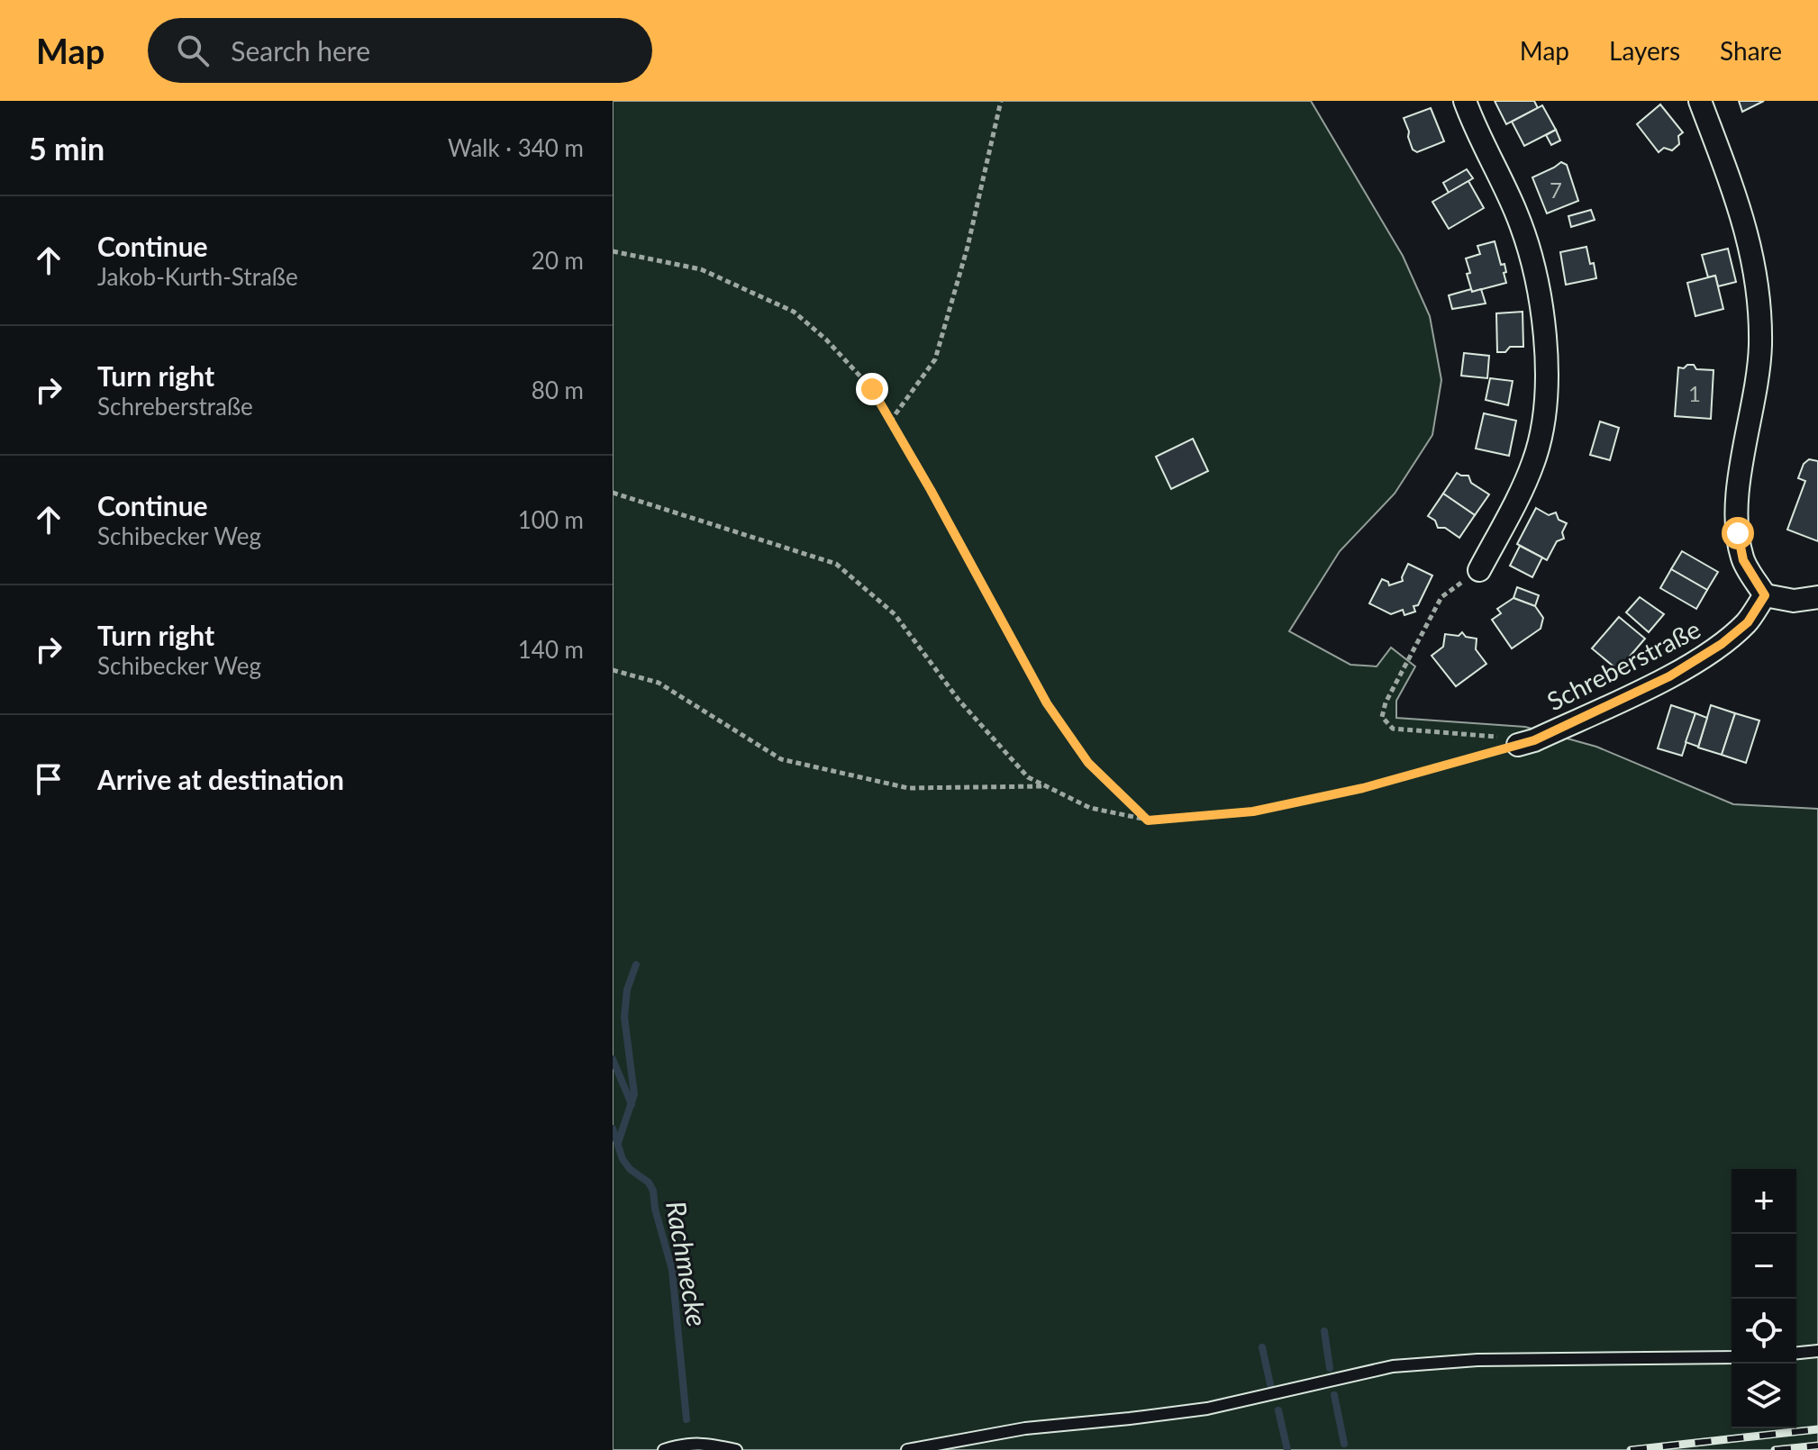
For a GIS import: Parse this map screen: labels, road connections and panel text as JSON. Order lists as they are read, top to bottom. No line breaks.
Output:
{"streets":{"street":["Schreberstraße"]},"water":["Rachmecke"],"house_numbers":["7","1"],"page":{"header":"Map","search":"Search here","nav":["Map","Layers","Share"],"heading":["5 min","Walk · 340 m"],"list":[["Continue","Jakob-Kurth-Straße","20 m"],["Turn right","Schreberstraße","80 m"],["Continue","Schibecker Weg","100 m"],["Turn right","Schibecker Weg","140 m"],"Arrive at destination"],"map_buttons":["+","−"]}}
